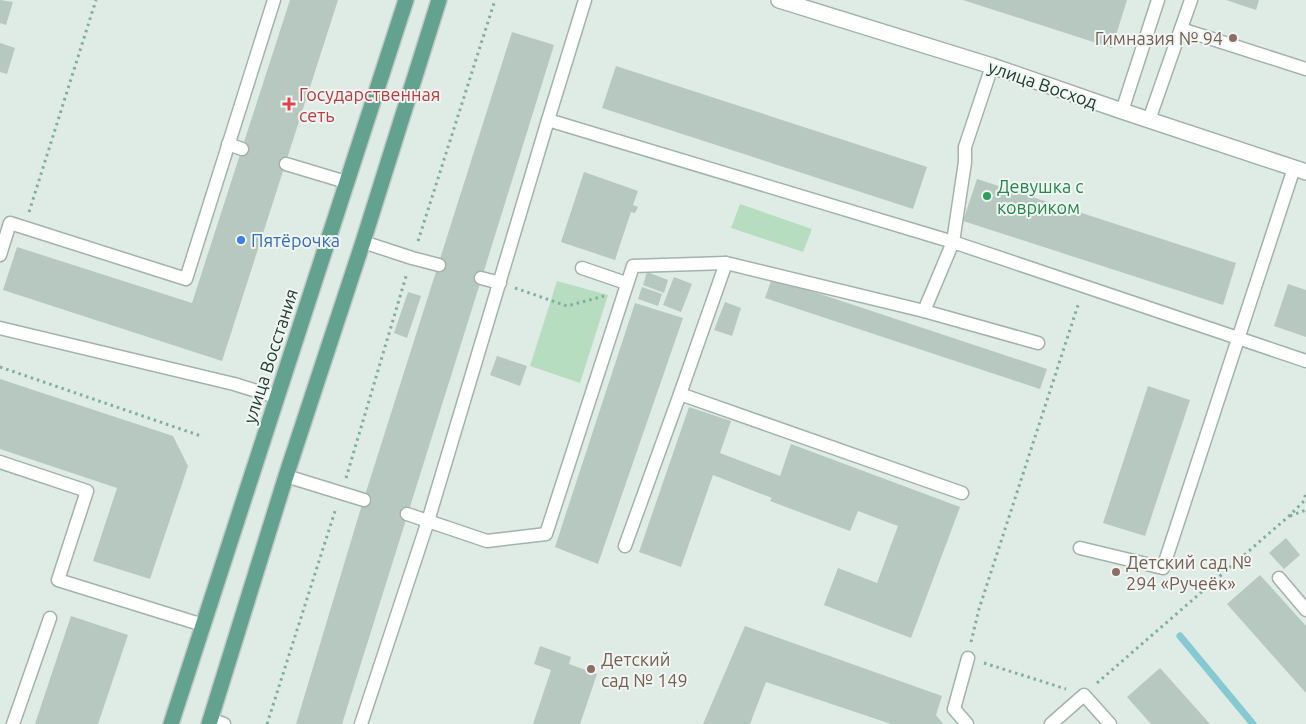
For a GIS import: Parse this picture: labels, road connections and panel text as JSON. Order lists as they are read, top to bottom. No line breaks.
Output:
{"streets":{"main road":["улица Восстания"],"street":["улица Восход"]},"places":{"other":["Гимназия № 94","Девушка с ковриком","Пятёрочка","Детский сад № 294 «Ручеёк»","Детский сад № 149"],"health":["Государственная сеть"]}}
